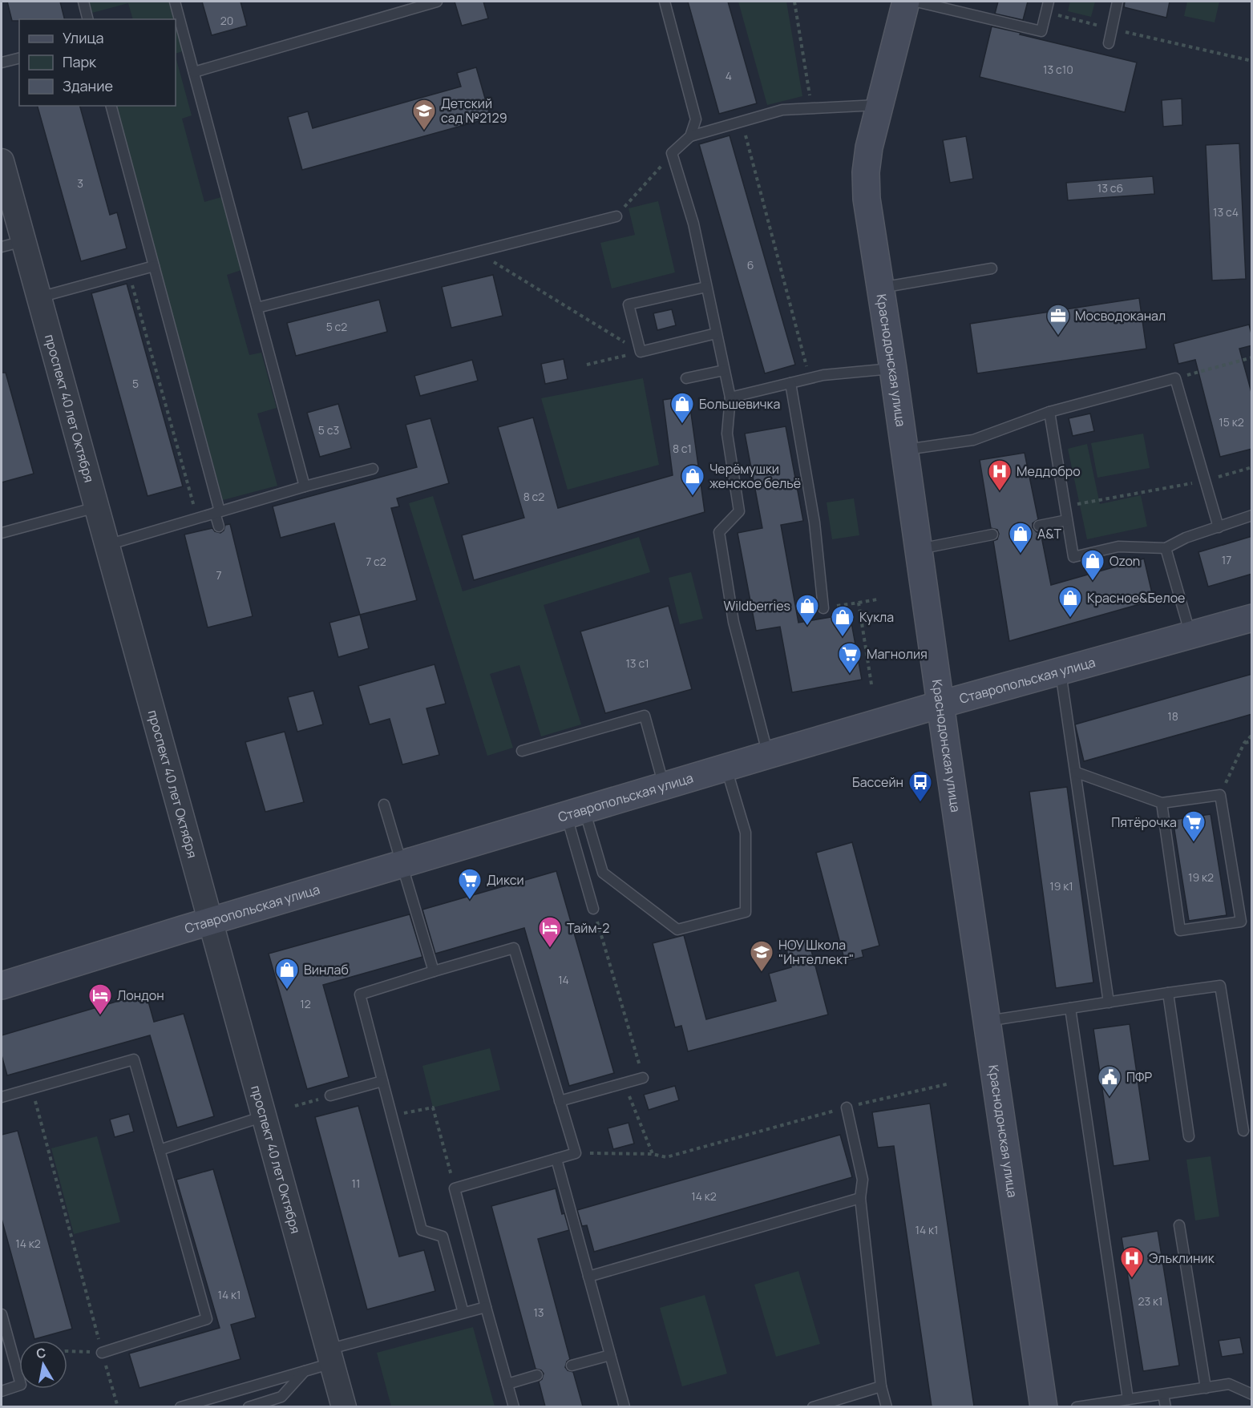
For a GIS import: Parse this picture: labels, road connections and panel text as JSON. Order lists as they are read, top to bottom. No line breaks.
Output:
{"streets":{"main road":["Краснодонская улица","Ставропольская улица"],"street":["проспект 40 лет Октября"]},"crossings":[["Краснодонская улица","Ставропольская улица"],["проспект 40 лет Октября","Ставропольская улица"]],"places":{"school or university":["Детский сад №2129","НОУ Школа \"Интеллект\""],"office":["Мосводоканал"],"shop":["Большевичка","Черёмушки женское бельё","A&T","Ozon","Красное&Белое","Wildberries","Кукла","Винлаб"],"hospital":["Меддобро","Эльклиник"],"supermarket":["Магнолия","Пятёрочка","Дикси"],"bus stop":["Бассейн"],"hotel":["Тайм-2","Лондон"],"public building":["ПФР"]},"house_numbers":["20","13 с10","4","3","13 с6","13 с4","6","5 с2","5","15 к2","5 с3","8 с1","8 с2","17","7 с2","7","13 с1","18","19 к2","19 к1","14","12","11","14 к2","14 к1","14 к2","14 к1","23 к1","13"],"legend":["Улица","Парк","Здание"],"north":"top"}
